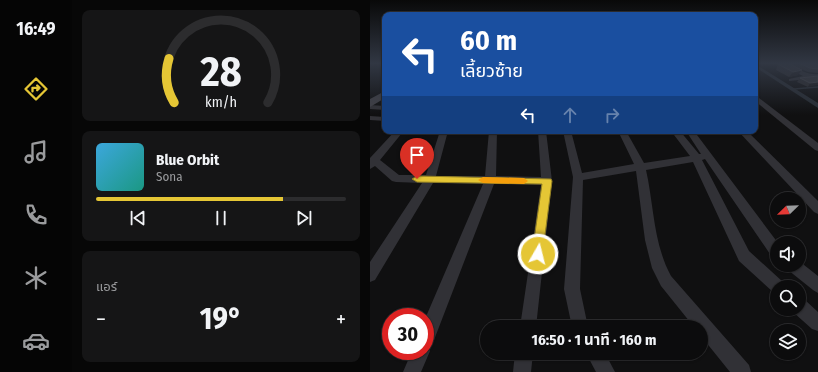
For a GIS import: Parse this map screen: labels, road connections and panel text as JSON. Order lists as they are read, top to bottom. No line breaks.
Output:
{"north":"bottom left","page":{"tabs":"16:49","turn":["60 m","เลี้ยวซ้าย"],"song":["Blue Orbit","Sona"],"tile":"แอร์","heat":["−","19°","+"],"limit":"30","trip":"16:50 · 1 นาที · 160 m","gauge":["28","km/h"]}}
